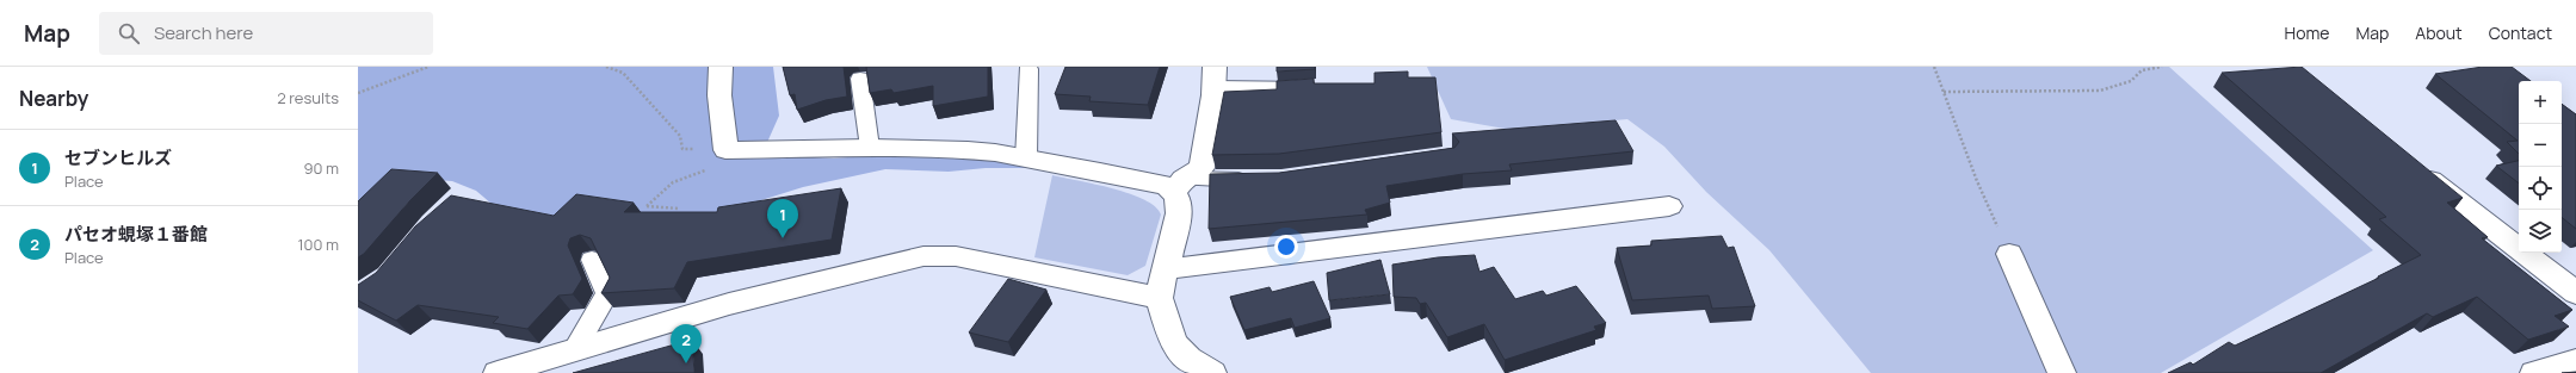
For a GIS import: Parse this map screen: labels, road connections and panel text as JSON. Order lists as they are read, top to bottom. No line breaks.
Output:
{"page":{"header":"Map","search":"Search here","nav":["Home","Map","About","Contact"],"heading":["Nearby","2 results"],"map_buttons":["+","−"],"list":[{"mark":"1","name":"セブンヒルズ","note":"Place","value":"90 m"},{"mark":"2","name":"パセオ蜆塚１番館","note":"Place","value":"100 m"}],"pins":["1","2"]}}
